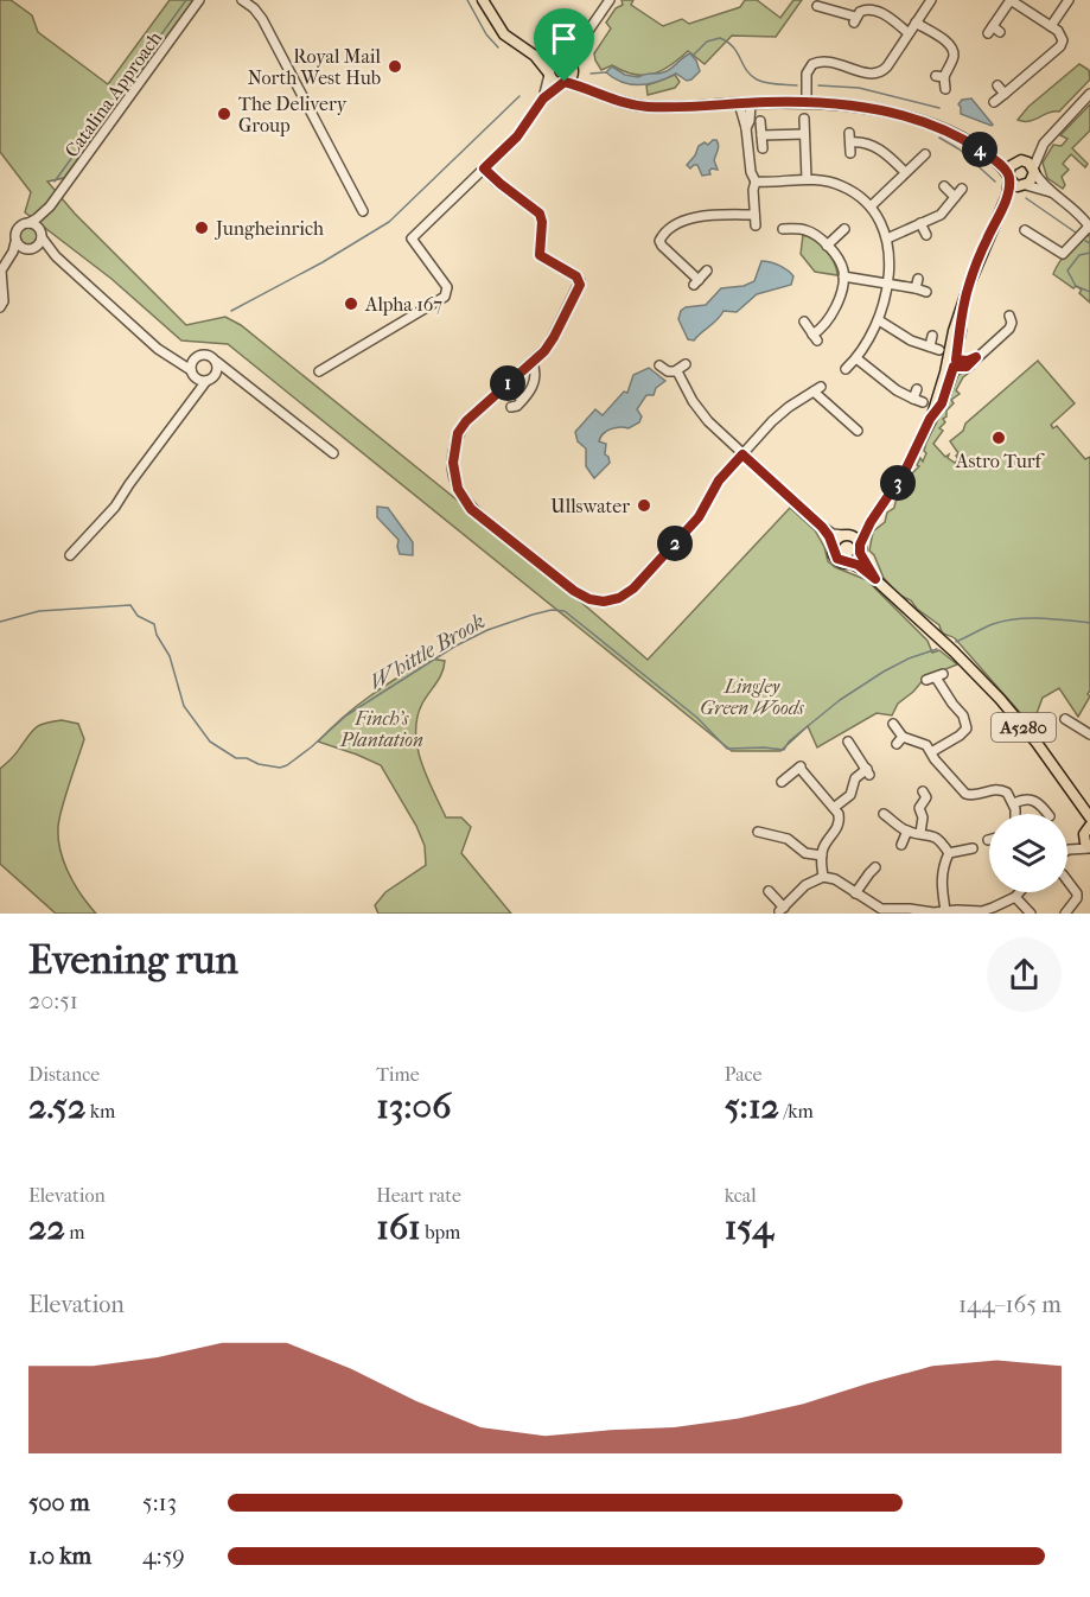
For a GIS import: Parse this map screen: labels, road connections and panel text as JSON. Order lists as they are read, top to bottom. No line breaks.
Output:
{"streets":{"main road":["A5280"],"street":["Catalina Approach"]},"water":["Whittle Brook"],"parks":["Lingley Green Woods","Finch's Plantation"],"places":["Royal Mail North West Hub","The Delivery Group","Jungheinrich","Alpha 167","Astro Turf","Ullswater"],"page":{"pins":["4","1","3","2"],"heading":["Evening run","20:51"],"stats":[["Distance","2.52 km"],["Time","13:06"],["Pace","5:12 /km"],["Elevation","22 m"],["Heart rate","161 bpm"],["kcal","154"]],"chart":["Elevation","144–165 m"],"list":[{"name":"500 m","note":"5:13"},{"name":"1.0 km","note":"4:59"}]}}
